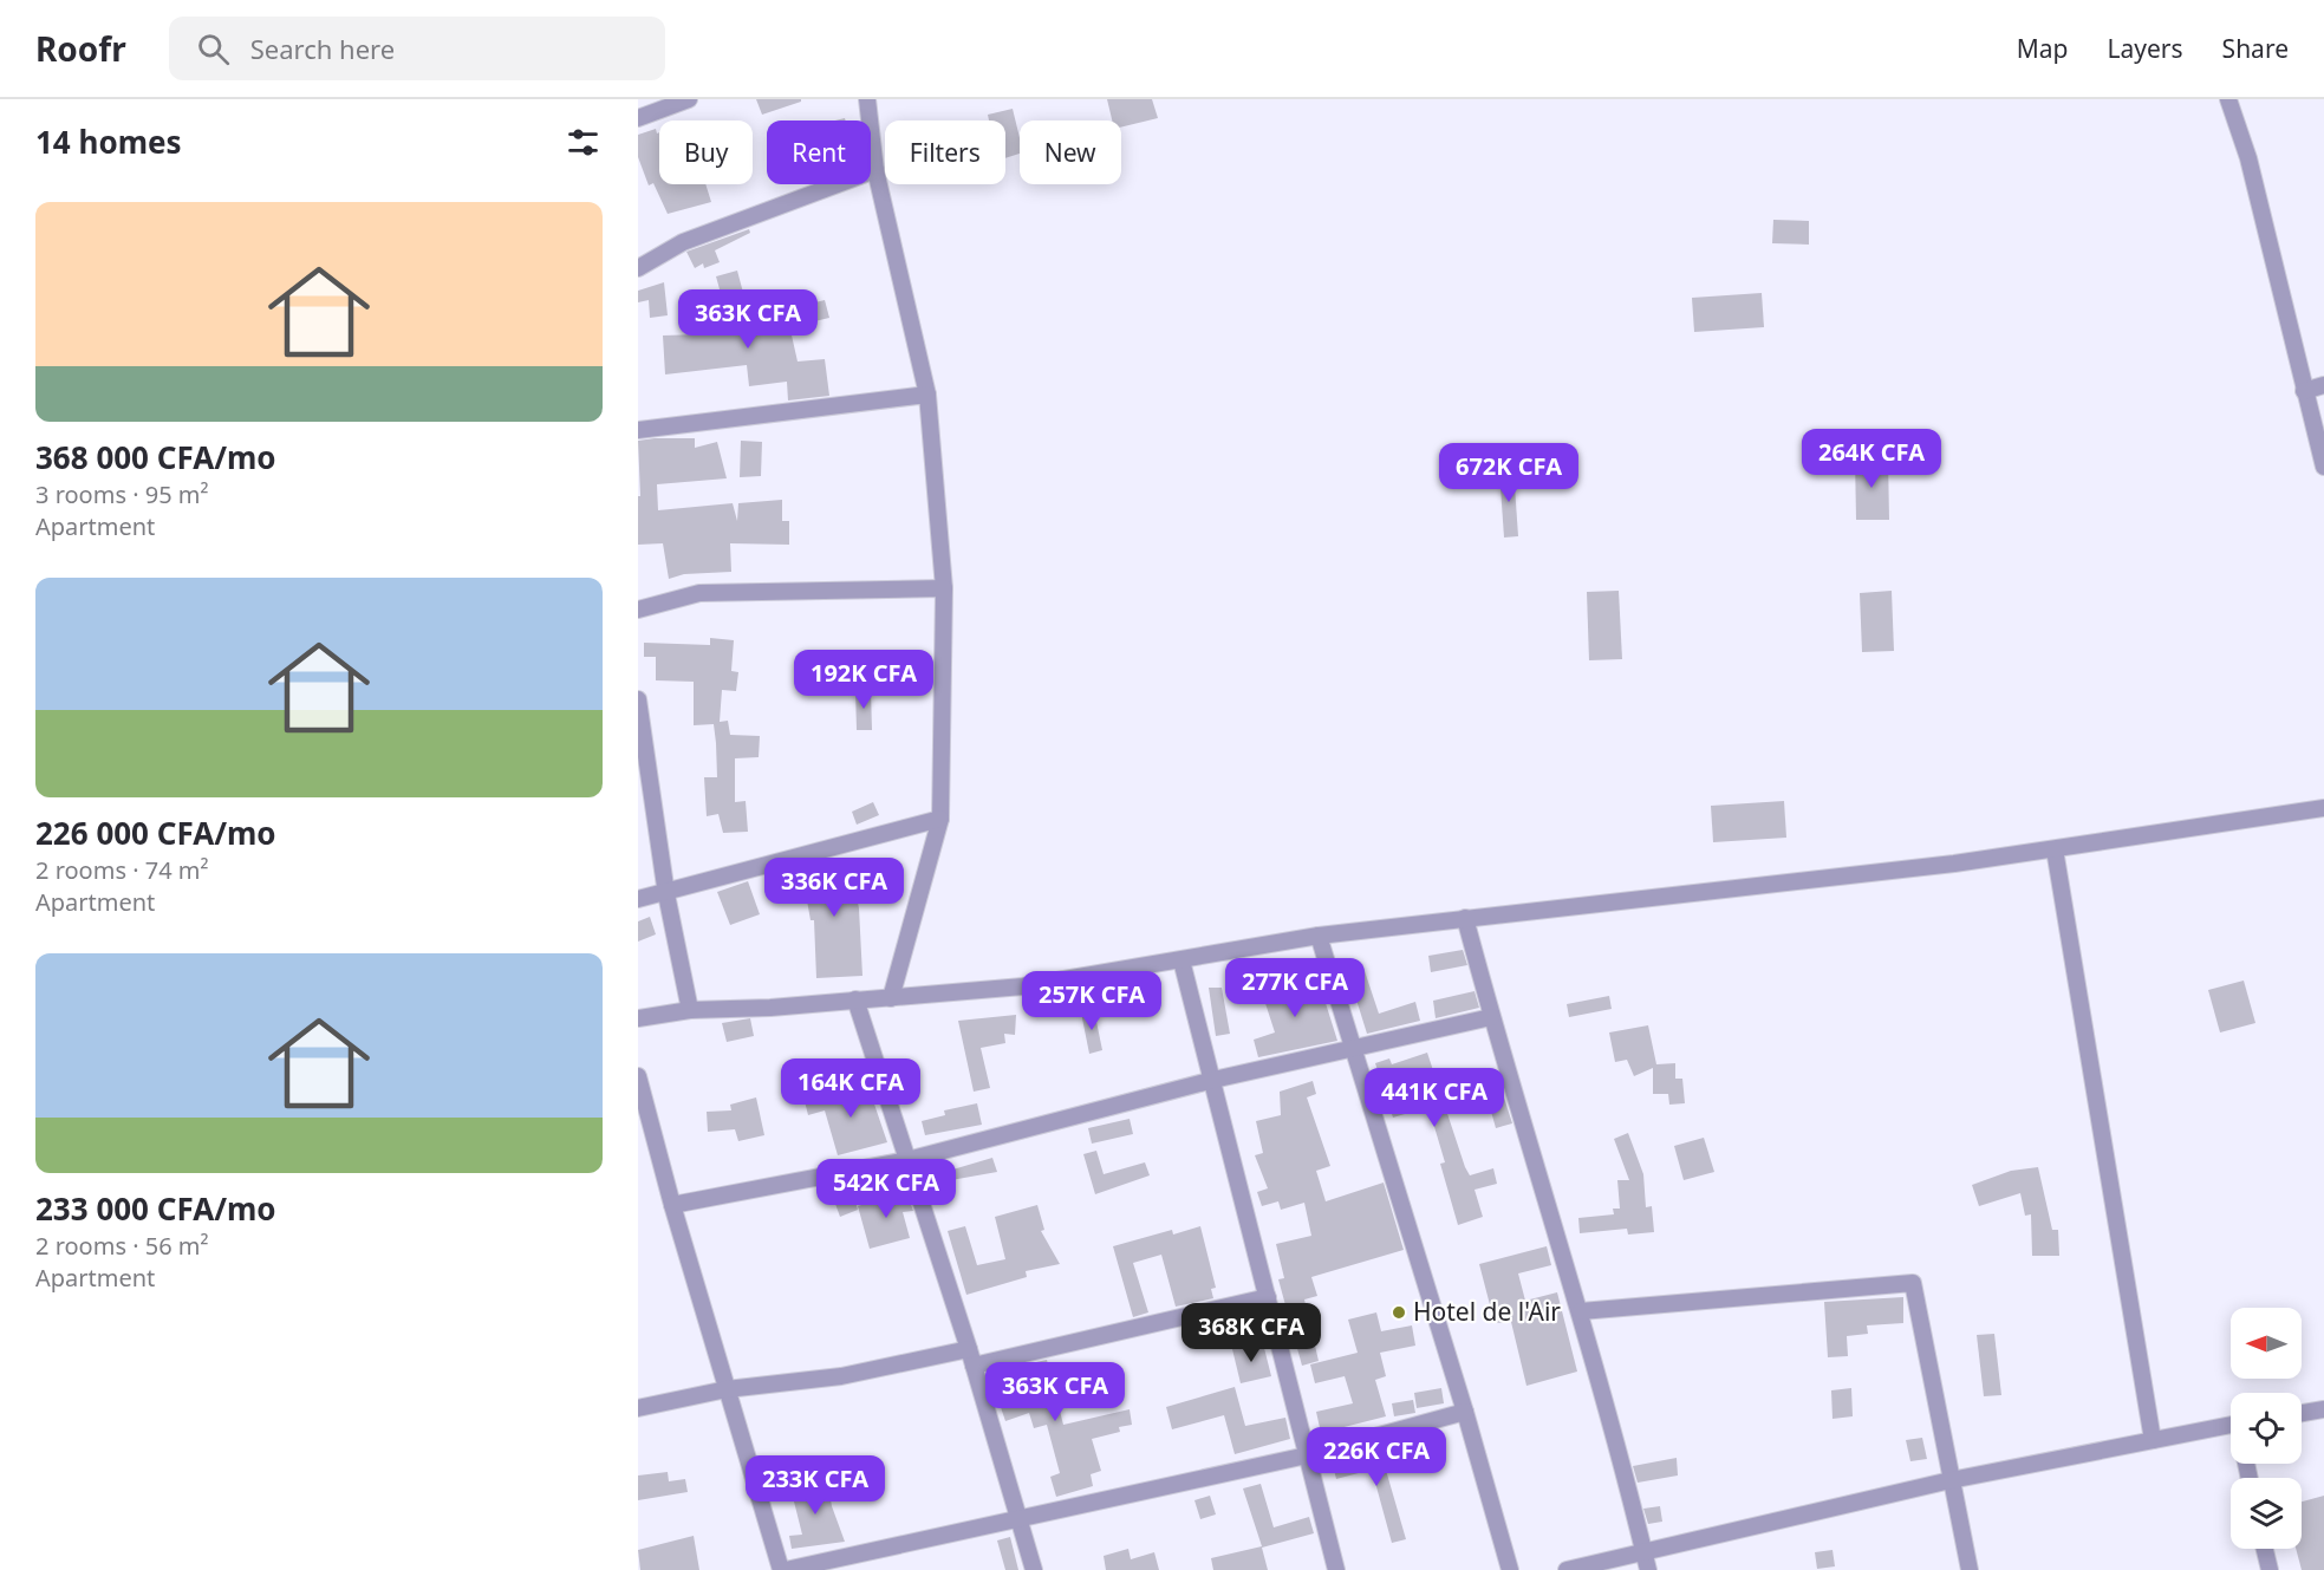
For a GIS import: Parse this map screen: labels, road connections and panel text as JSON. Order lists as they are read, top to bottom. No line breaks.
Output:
{"places":["Hotel de l'Air"],"north":"left","page":{"header":"Roofr","search":"Search here","nav":["Map","Layers","Share"],"heading":"14 homes","chip":["Buy","Rent","Filters","New"],"list":[{"name":"368 000 CFA/mo","note":"3 rooms · 95 m² · Apartment"},{"name":"226 000 CFA/mo","note":"2 rooms · 74 m² · Apartment"},{"name":"233 000 CFA/mo","note":"2 rooms · 56 m² · Apartment"}],"price":["363K CFA","264K CFA","672K CFA","192K CFA","336K CFA","277K CFA","257K CFA","164K CFA","441K CFA","542K CFA","368K CFA","363K CFA","226K CFA","233K CFA"]}}
